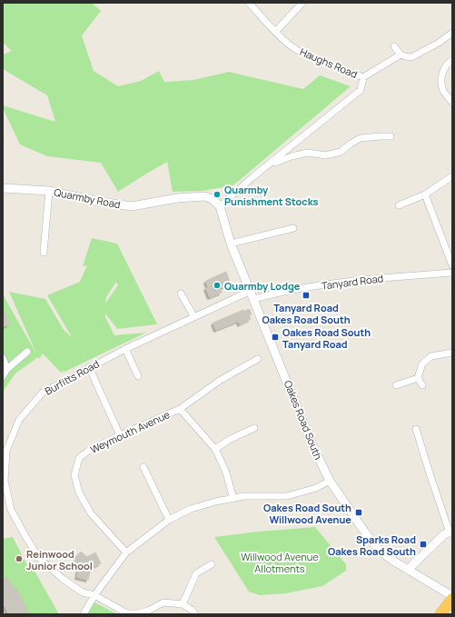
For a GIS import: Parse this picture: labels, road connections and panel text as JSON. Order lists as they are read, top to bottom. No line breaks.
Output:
{"streets":{"street":["Haughs Road","Quarmby Road","Tanyard Road","Burfitts Road","Oakes Road South","Weymouth Avenue"]},"crossings":[["Haughs Road","Oakes Road South"],["Quarmby Road","Oakes Road South"],["Tanyard Road","Oakes Road South"],["Burfitts Road","Oakes Road South"]],"parks":["Willwood Avenue Allotments"],"places":{"other":["Quarmby Punishment Stocks","Quarmby Lodge","Reinwood Junior School"],"transit":["Tanyard Road Oakes Road South","Oakes Road South Tanyard Road","Oakes Road South Willwood Avenue","Sparks Road Oakes Road South"]}}
